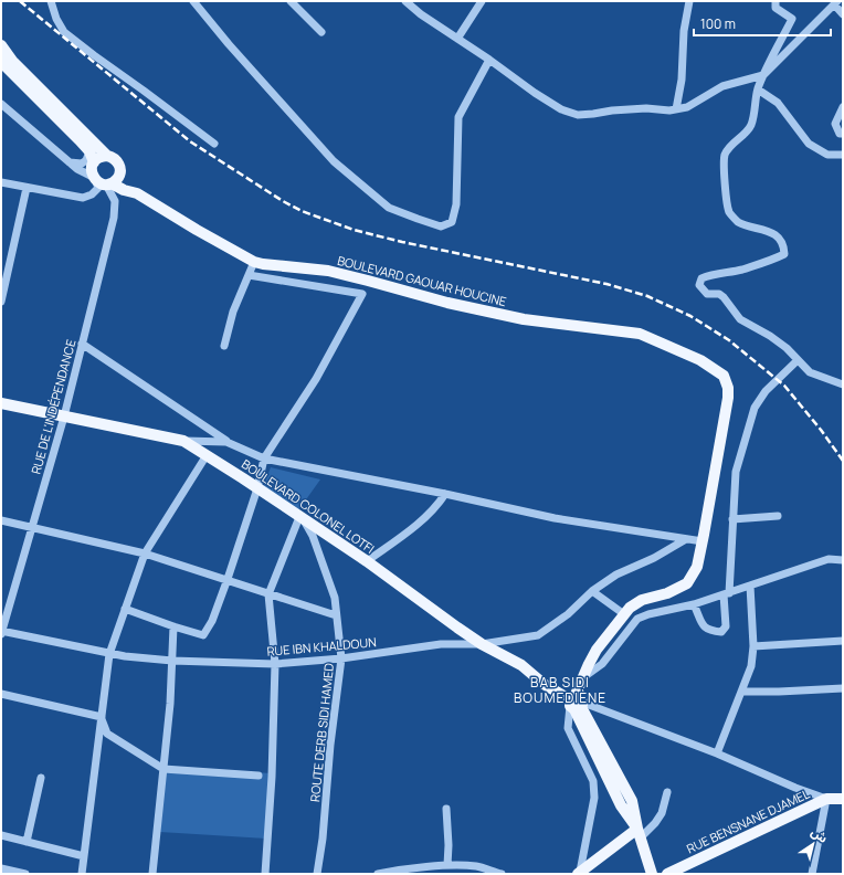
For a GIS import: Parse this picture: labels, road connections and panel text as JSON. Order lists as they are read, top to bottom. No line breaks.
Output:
{"streets":{"main road":["BOULEVARD GAOUAR HOUCINE","BOULEVARD COLONEL LOTFI","RUE BENSNANE DJAMEL"],"street":["RUE DE L'INDÉPENDANCE","RUE IBN KHALDOUN","ROUTE DERB SIDI HAMED"]},"crossings":[["BOULEVARD GAOUAR HOUCINE","BOULEVARD COLONEL LOTFI"],["RUE DE L'INDÉPENDANCE","BOULEVARD COLONEL LOTFI"],["RUE DE L'INDÉPENDANCE","RUE IBN KHALDOUN"],["BOULEVARD COLONEL LOTFI","RUE IBN KHALDOUN"],["BOULEVARD COLONEL LOTFI","ROUTE DERB SIDI HAMED"],["RUE IBN KHALDOUN","ROUTE DERB SIDI HAMED"]],"districts":["BAB SIDI BOUMEDIÈNE"],"scale_bar":"100 m","north":"top right"}
